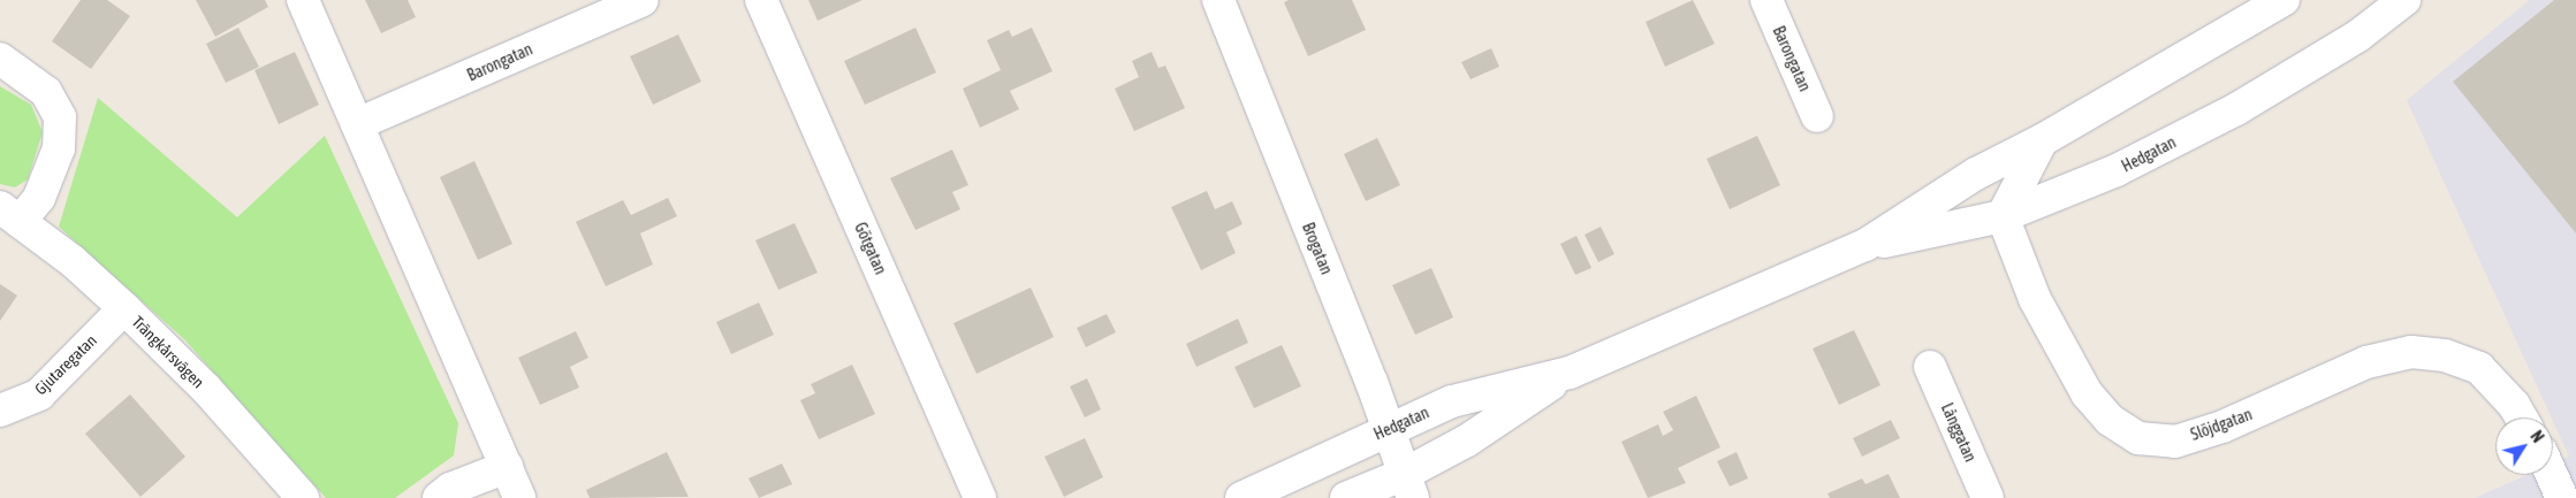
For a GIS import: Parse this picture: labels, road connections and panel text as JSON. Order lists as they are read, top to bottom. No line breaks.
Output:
{"streets":{"street":["Barongatan","Hedgatan","Götgatan","Brogatan","Trängkårsvägen","Gjutaregatan","Slöjdgatan","Långgatan"]},"crossings":[["Hedgatan","Brogatan"],["Hedgatan","Slöjdgatan"],["Trängkårsvägen","Gjutaregatan"]],"north":"top right"}
